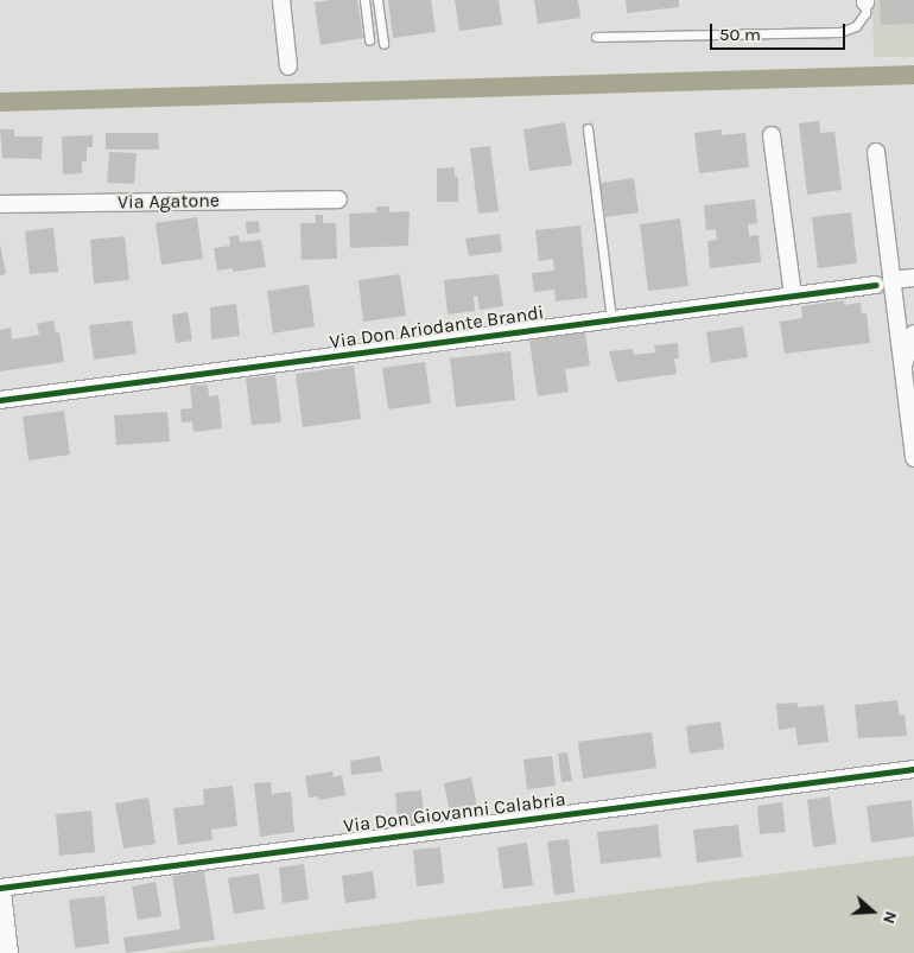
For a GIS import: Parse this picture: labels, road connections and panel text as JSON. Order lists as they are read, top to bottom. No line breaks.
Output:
{"streets":{"street":["Via Agatone","Via Don Ariodante Brandi","Via Don Giovanni Calabria"]},"scale_bar":"50 m","north":"right"}
